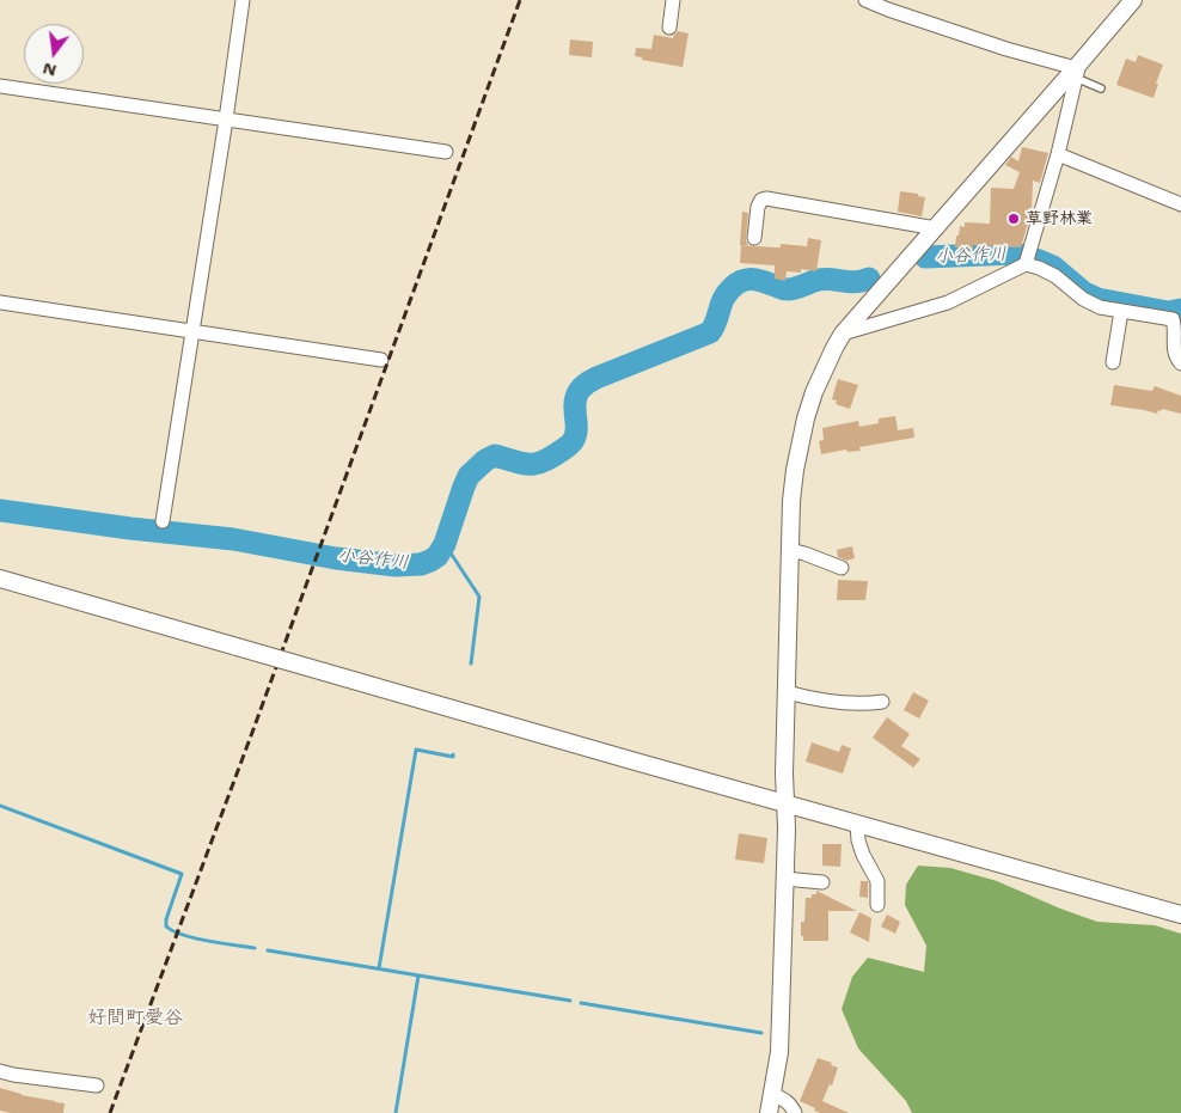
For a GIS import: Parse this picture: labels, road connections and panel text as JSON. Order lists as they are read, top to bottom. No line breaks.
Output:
{"districts":["好間町愛谷"],"water":["小谷作川"],"places":["草野林業"],"north":"bottom"}
